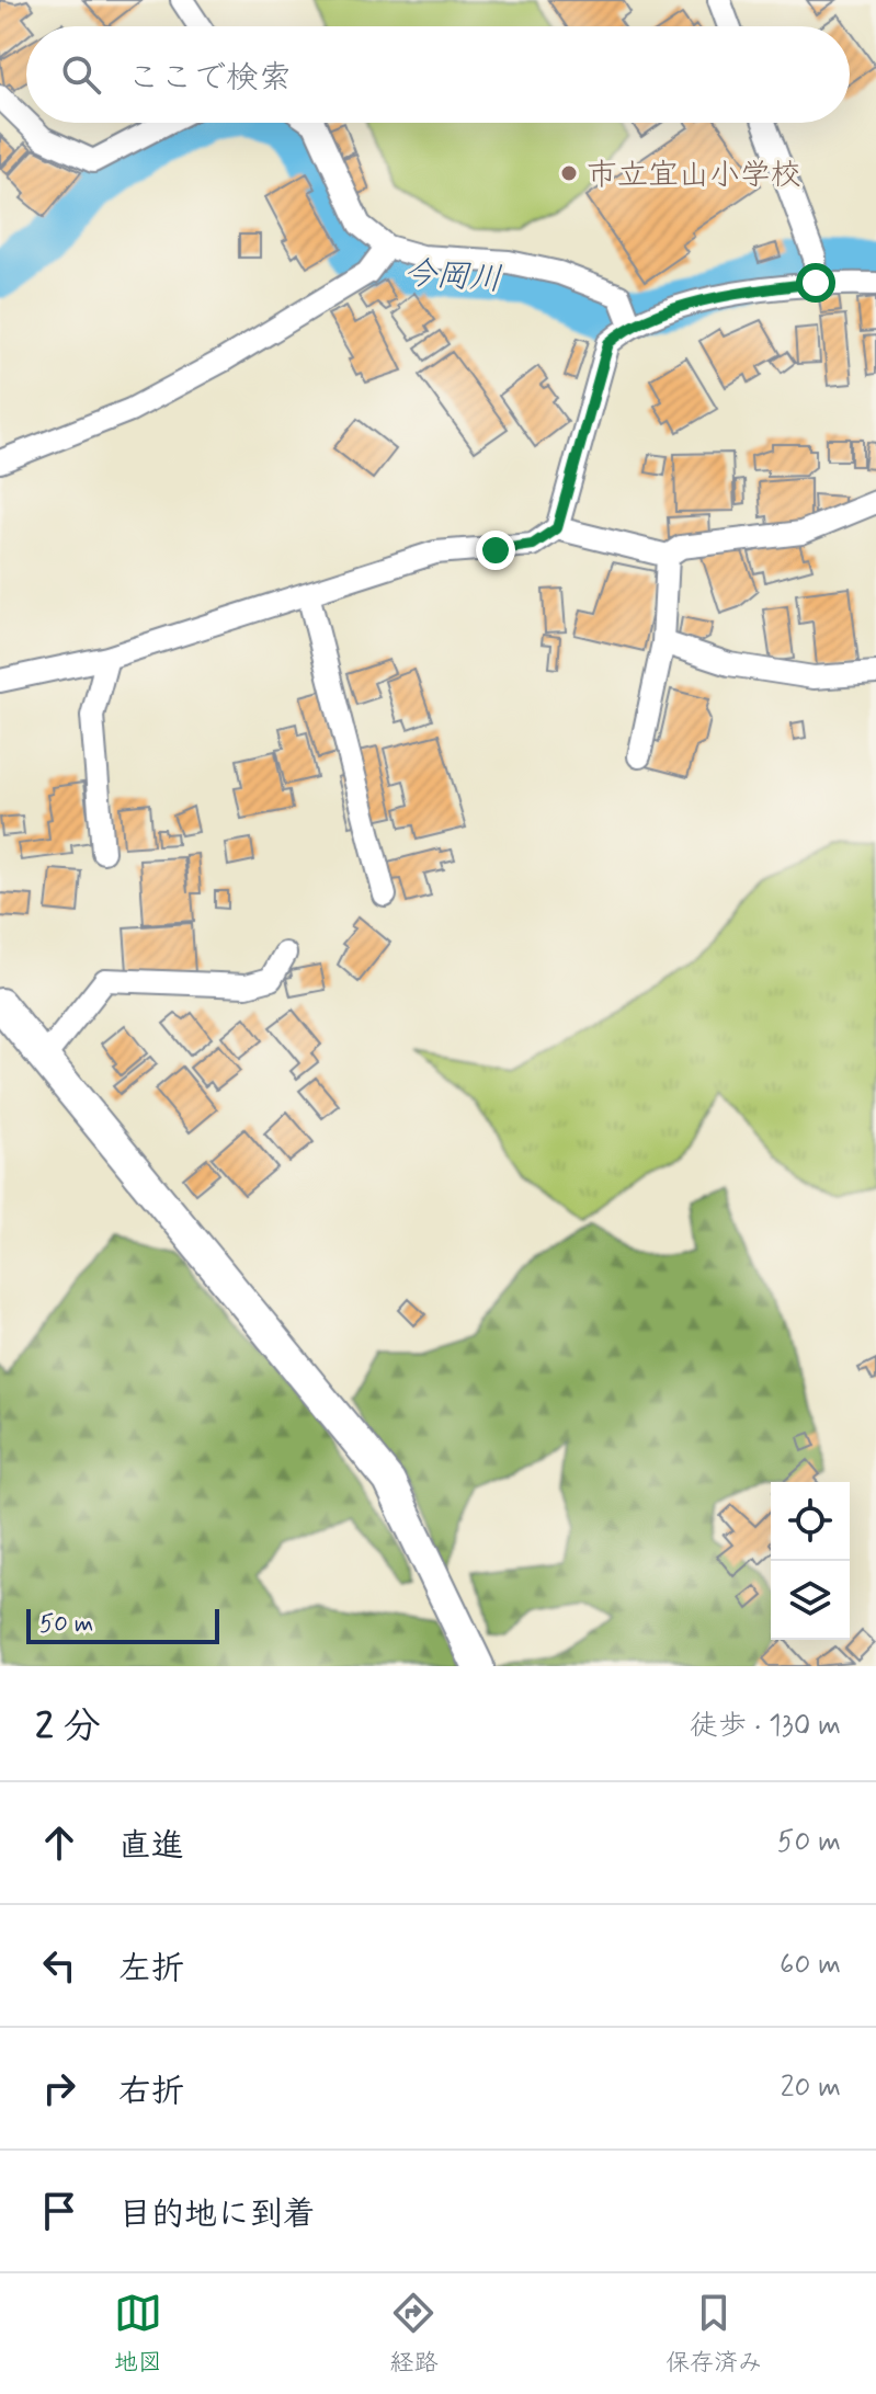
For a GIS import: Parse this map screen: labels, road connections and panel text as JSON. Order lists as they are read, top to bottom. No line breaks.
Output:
{"water":["今岡川"],"places":["市立宜山小学校"],"scale_bar":"50 m","page":{"search":"ここで検索","scale":"50 m","heading":["2 分","徒歩 · 130 m"],"list":[["直進","50 m"],["左折","60 m"],["右折","20 m"],"目的地に到着"],"nav":["地図","経路","保存済み"]}}
